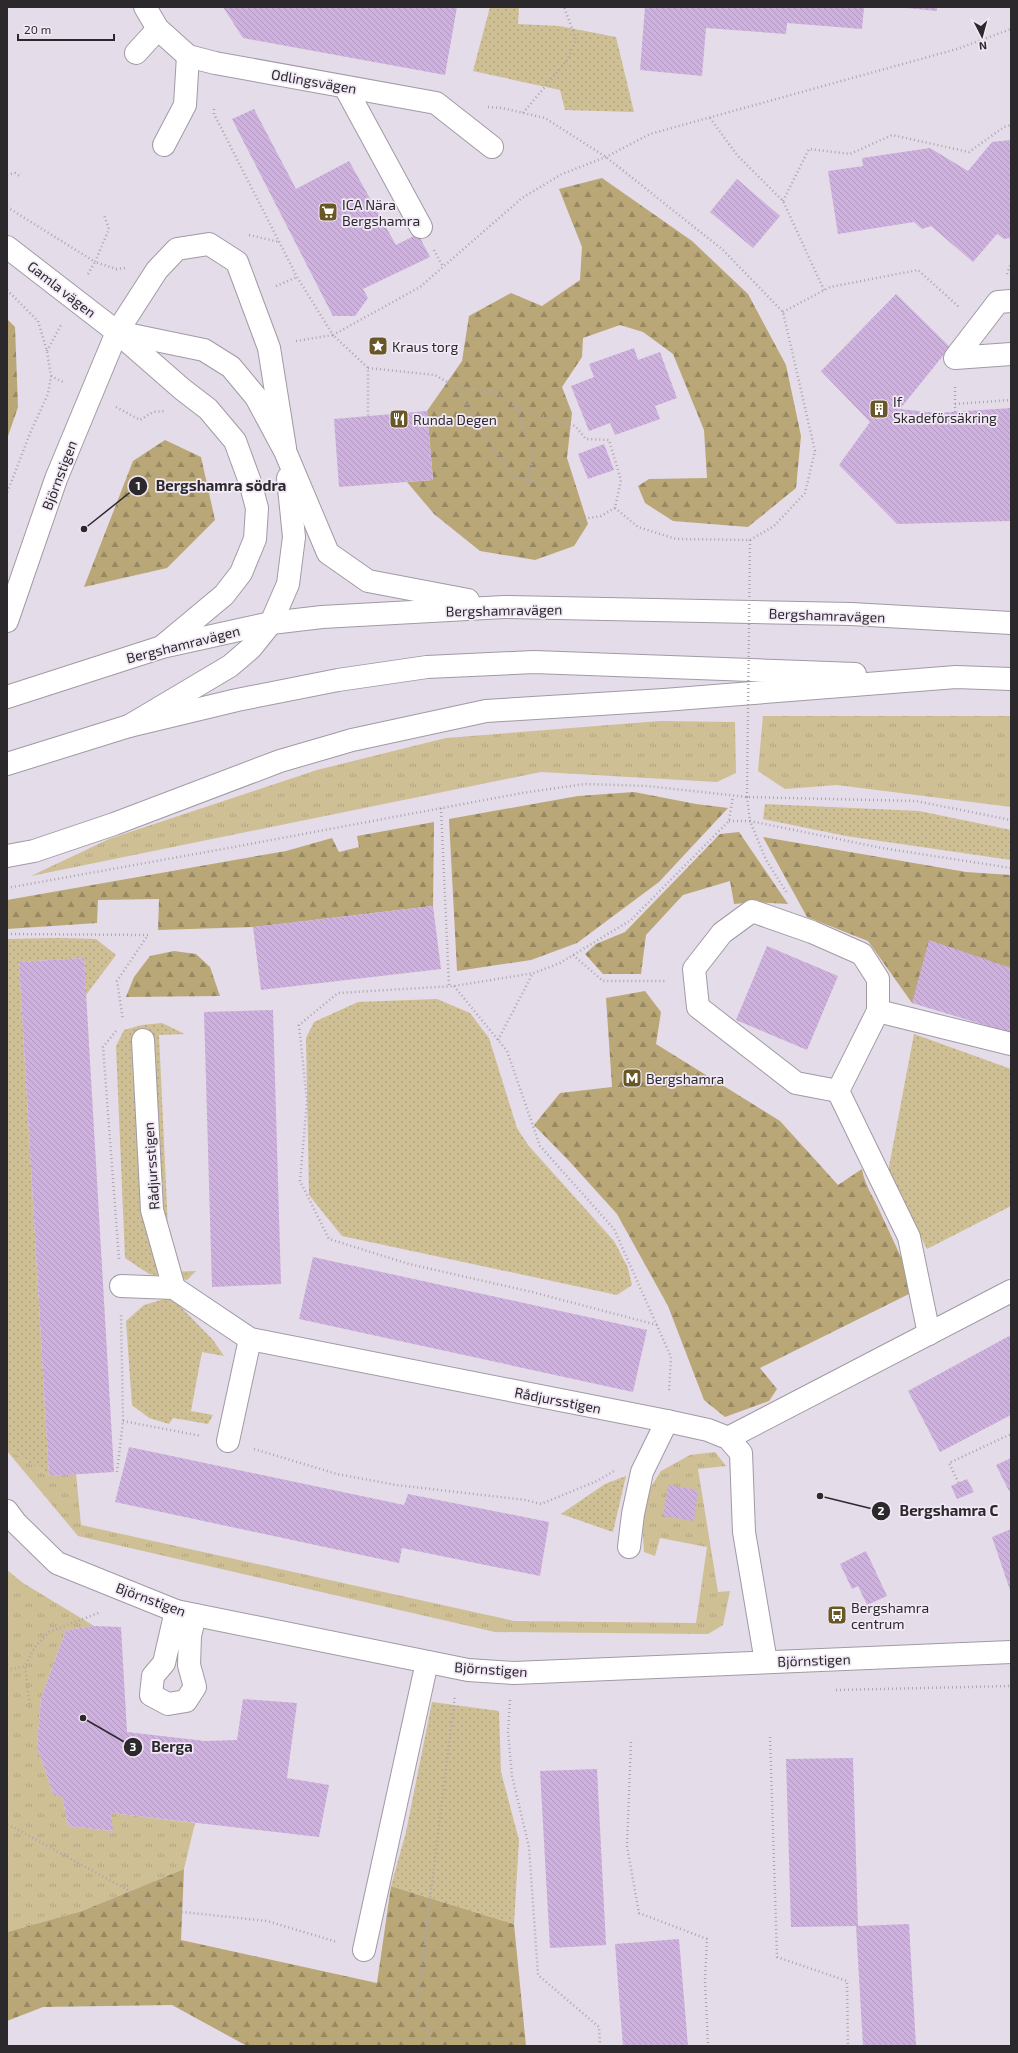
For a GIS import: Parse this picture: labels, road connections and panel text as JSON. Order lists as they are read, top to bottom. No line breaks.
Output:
{"streets":{"main road":["Odlingsvägen","Gamla vägen","Björnstigen","Bergshamravägen","Rådjursstigen"]},"crossings":[["Gamla vägen","Björnstigen"],["Gamla vägen","Bergshamravägen"],["Björnstigen","Rådjursstigen"]],"places":{"supermarket":["ICA Nära Bergshamra"],"place":["Kraus torg"],"building":["If Skadeförsäkring"],"restaurant":["Runda Degen"],"other":["Bergshamra södra","Bergshamra C","Berga"],"metro station":["Bergshamra"],"bus stop":["Bergshamra centrum"]},"scale_bar":"20 m","north":"bottom"}
